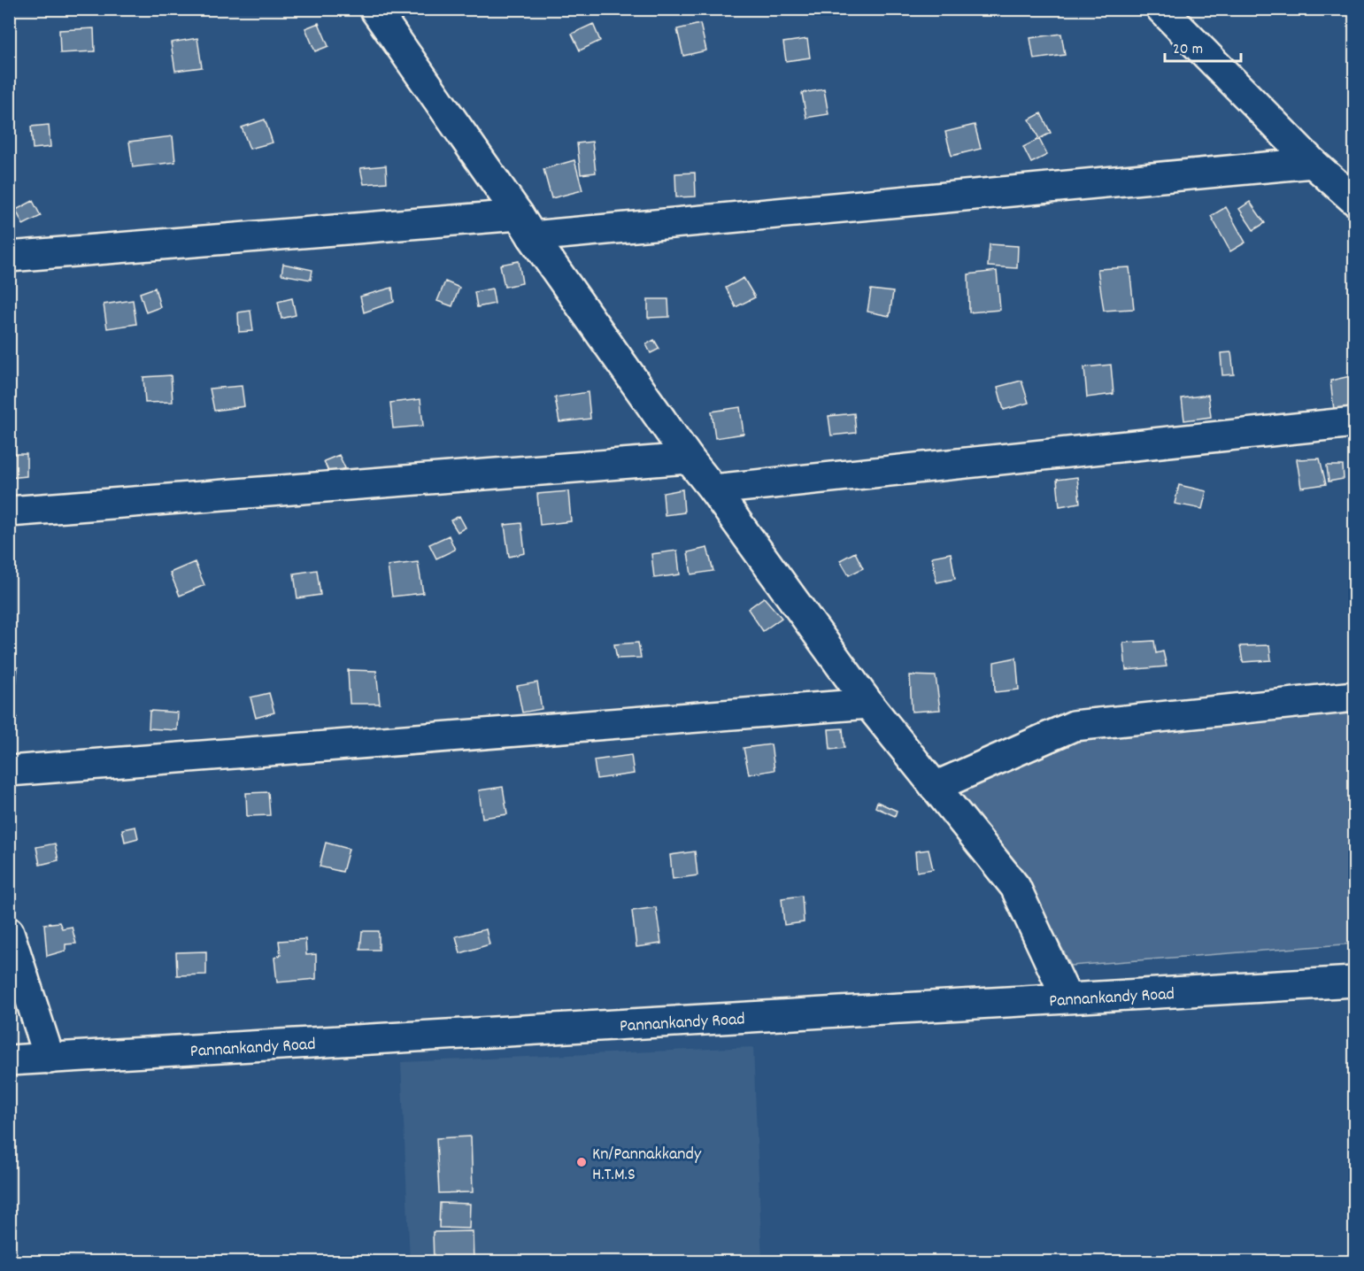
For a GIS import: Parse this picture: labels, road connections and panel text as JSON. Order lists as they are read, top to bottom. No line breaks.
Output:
{"streets":{"street":["Pannankandy Road"]},"places":["Kn/Pannakkandy H.T.M.S"],"scale_bar":"20 m"}
